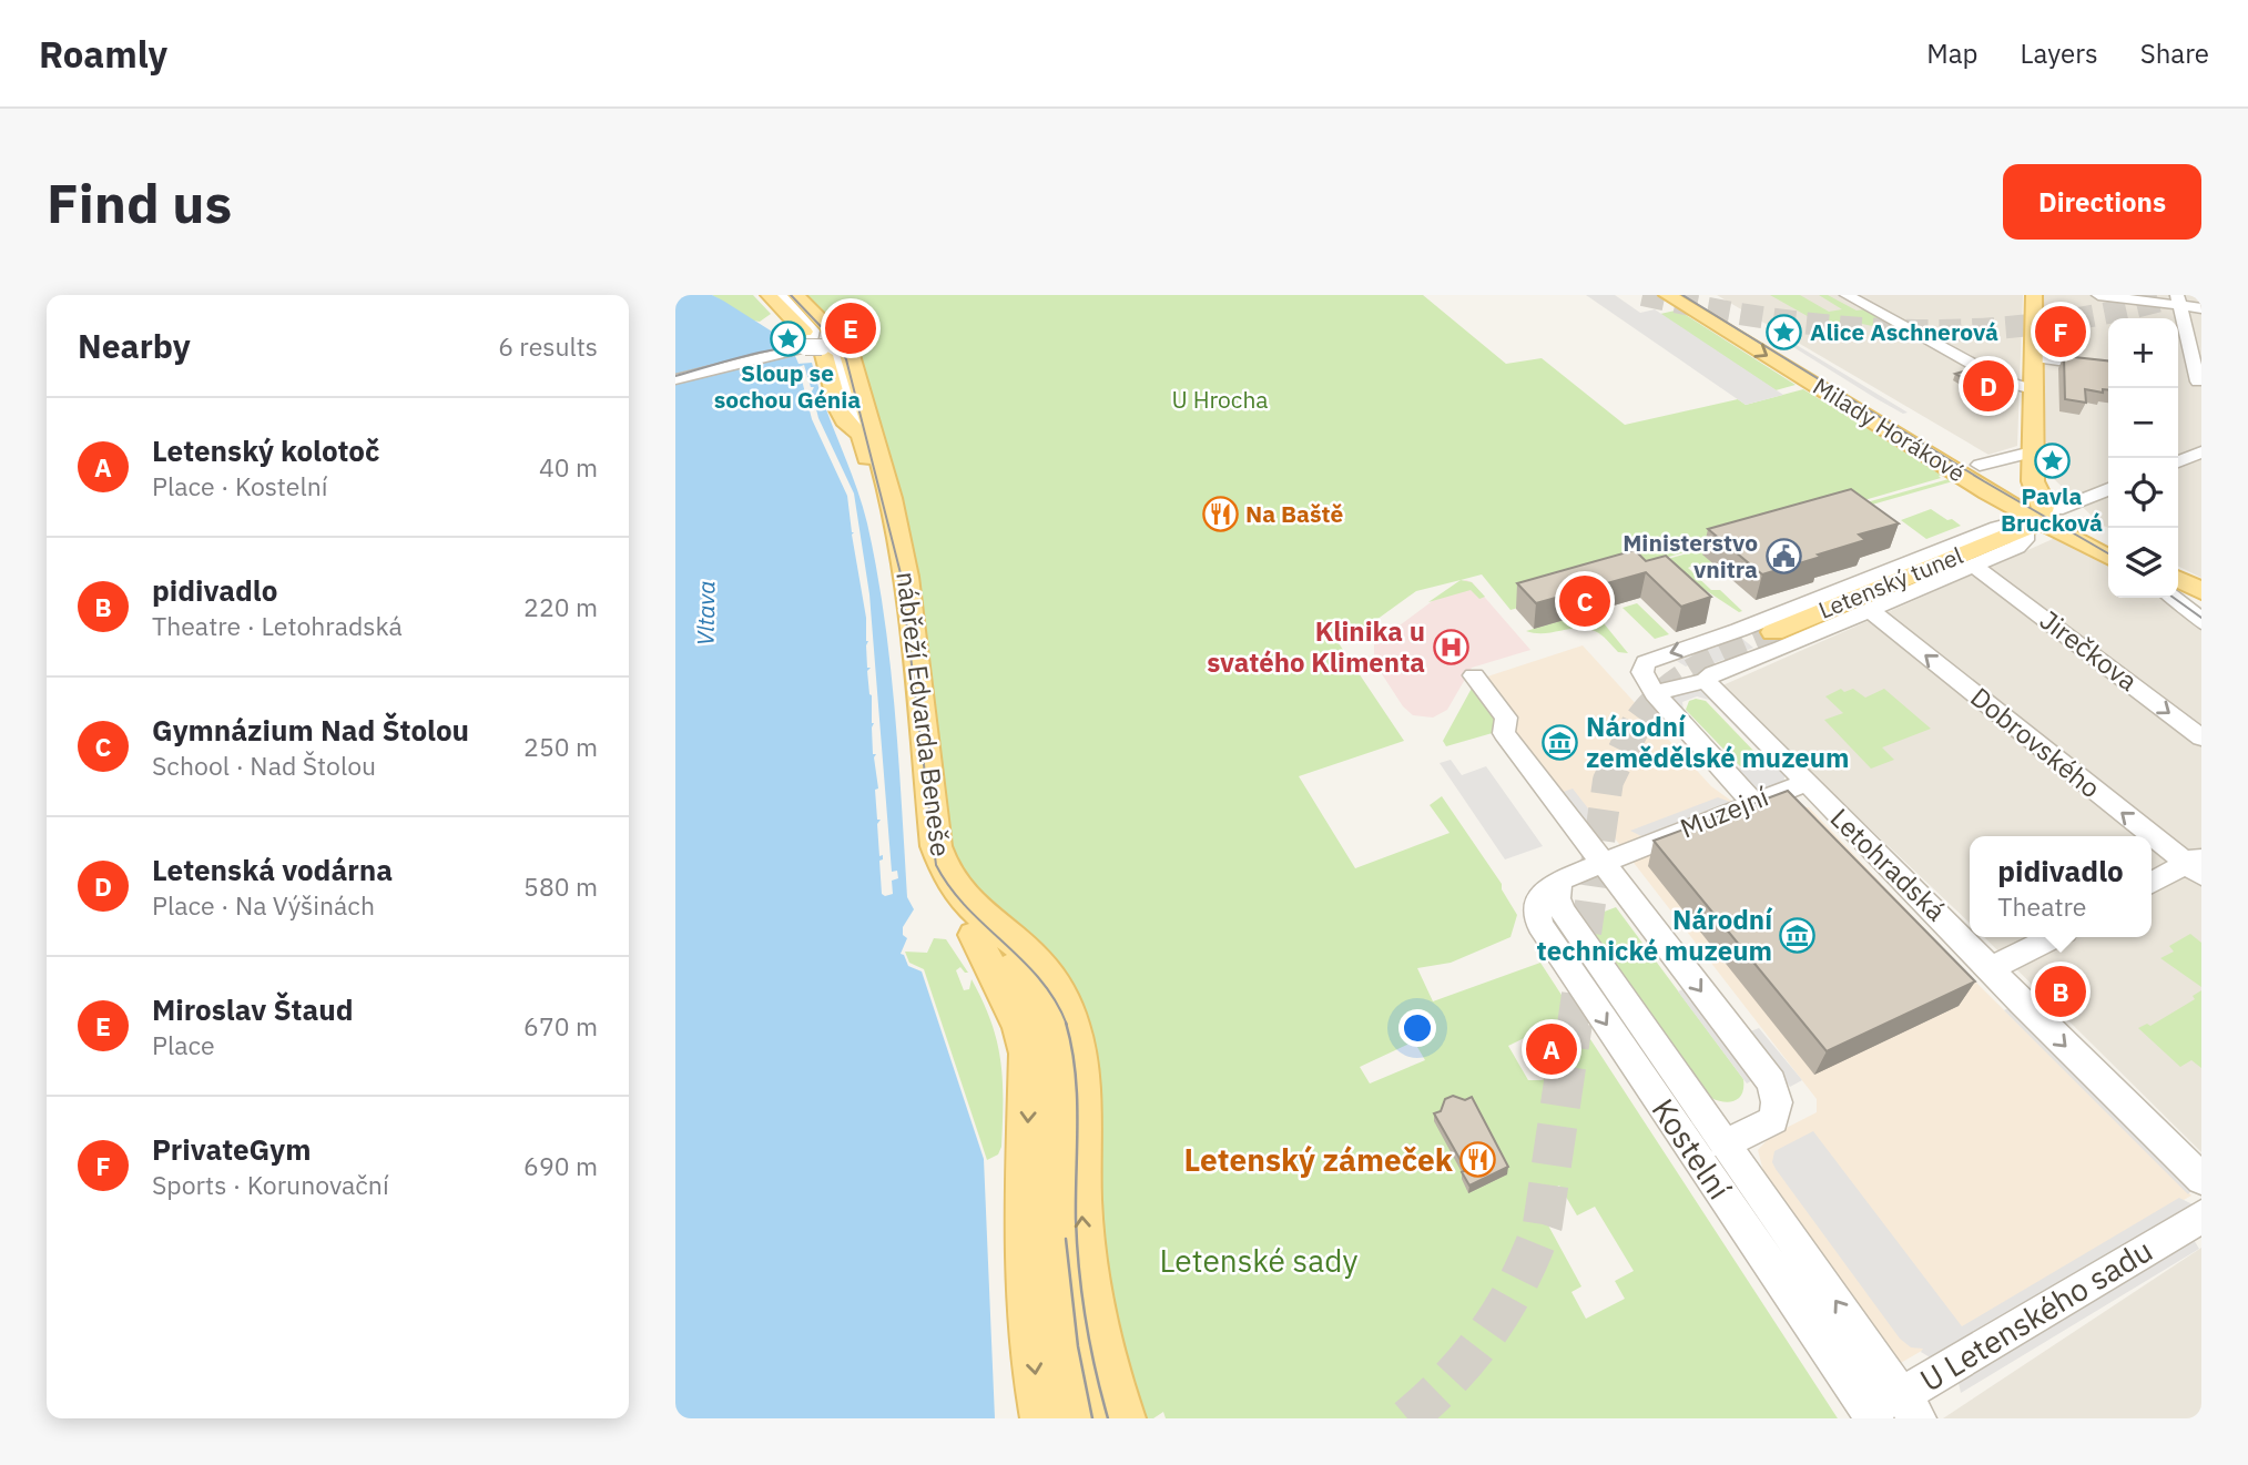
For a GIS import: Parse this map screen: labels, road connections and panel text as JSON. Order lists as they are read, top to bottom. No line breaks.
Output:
{"streets":{"main road":["Milady Horákové","Letenský tunel","nábřeží Edvarda Beneše"],"street":["Jirečkova","Dobrovského","Muzejní","Letohradská","Kostelní","U Letenského sadu"]},"crossings":[["Milady Horákové","Letenský tunel"],["Muzejní","Letohradská"],["Muzejní","Kostelní"],["Kostelní","U Letenského sadu"]],"one_way":["Jirečkova","Dobrovského","Letohradská"],"water":["Vltava"],"parks":["U Hrocha","Letenské sady"],"places":{"place":["Alice Aschnerová","Sloup se sochou Génia","Pavla Brucková"],"restaurant":["Na Baště","Letenský zámeček"],"public building":["Ministerstvo vnitra"],"hospital":["Klinika u svatého Klimenta"],"museum":["Národní zemědělské muzeum","Národní technické muzeum"]},"page":{"header":"Roamly","nav":["Map","Layers","Share"],"buttons":"Directions","title":"Find us","heading":["Nearby","6 results"],"pins":["E","F","D","C","B","A"],"map_buttons":["+","−"],"list":[{"mark":"A","name":"Letenský kolotoč","note":"Place · Kostelní","value":"40 m"},{"mark":"B","name":"pidivadlo","note":"Theatre · Letohradská","value":"220 m"},{"mark":"C","name":"Gymnázium Nad Štolou","note":"School · Nad Štolou","value":"250 m"},{"mark":"D","name":"Letenská vodárna","note":"Place · Na Výšinách","value":"580 m"},{"mark":"E","name":"Miroslav Štaud","note":"Place","value":"670 m"},{"mark":"F","name":"PrivateGym","note":"Sports · Korunovační","value":"690 m"}],"popup":["pidivadlo","Theatre"]}}
